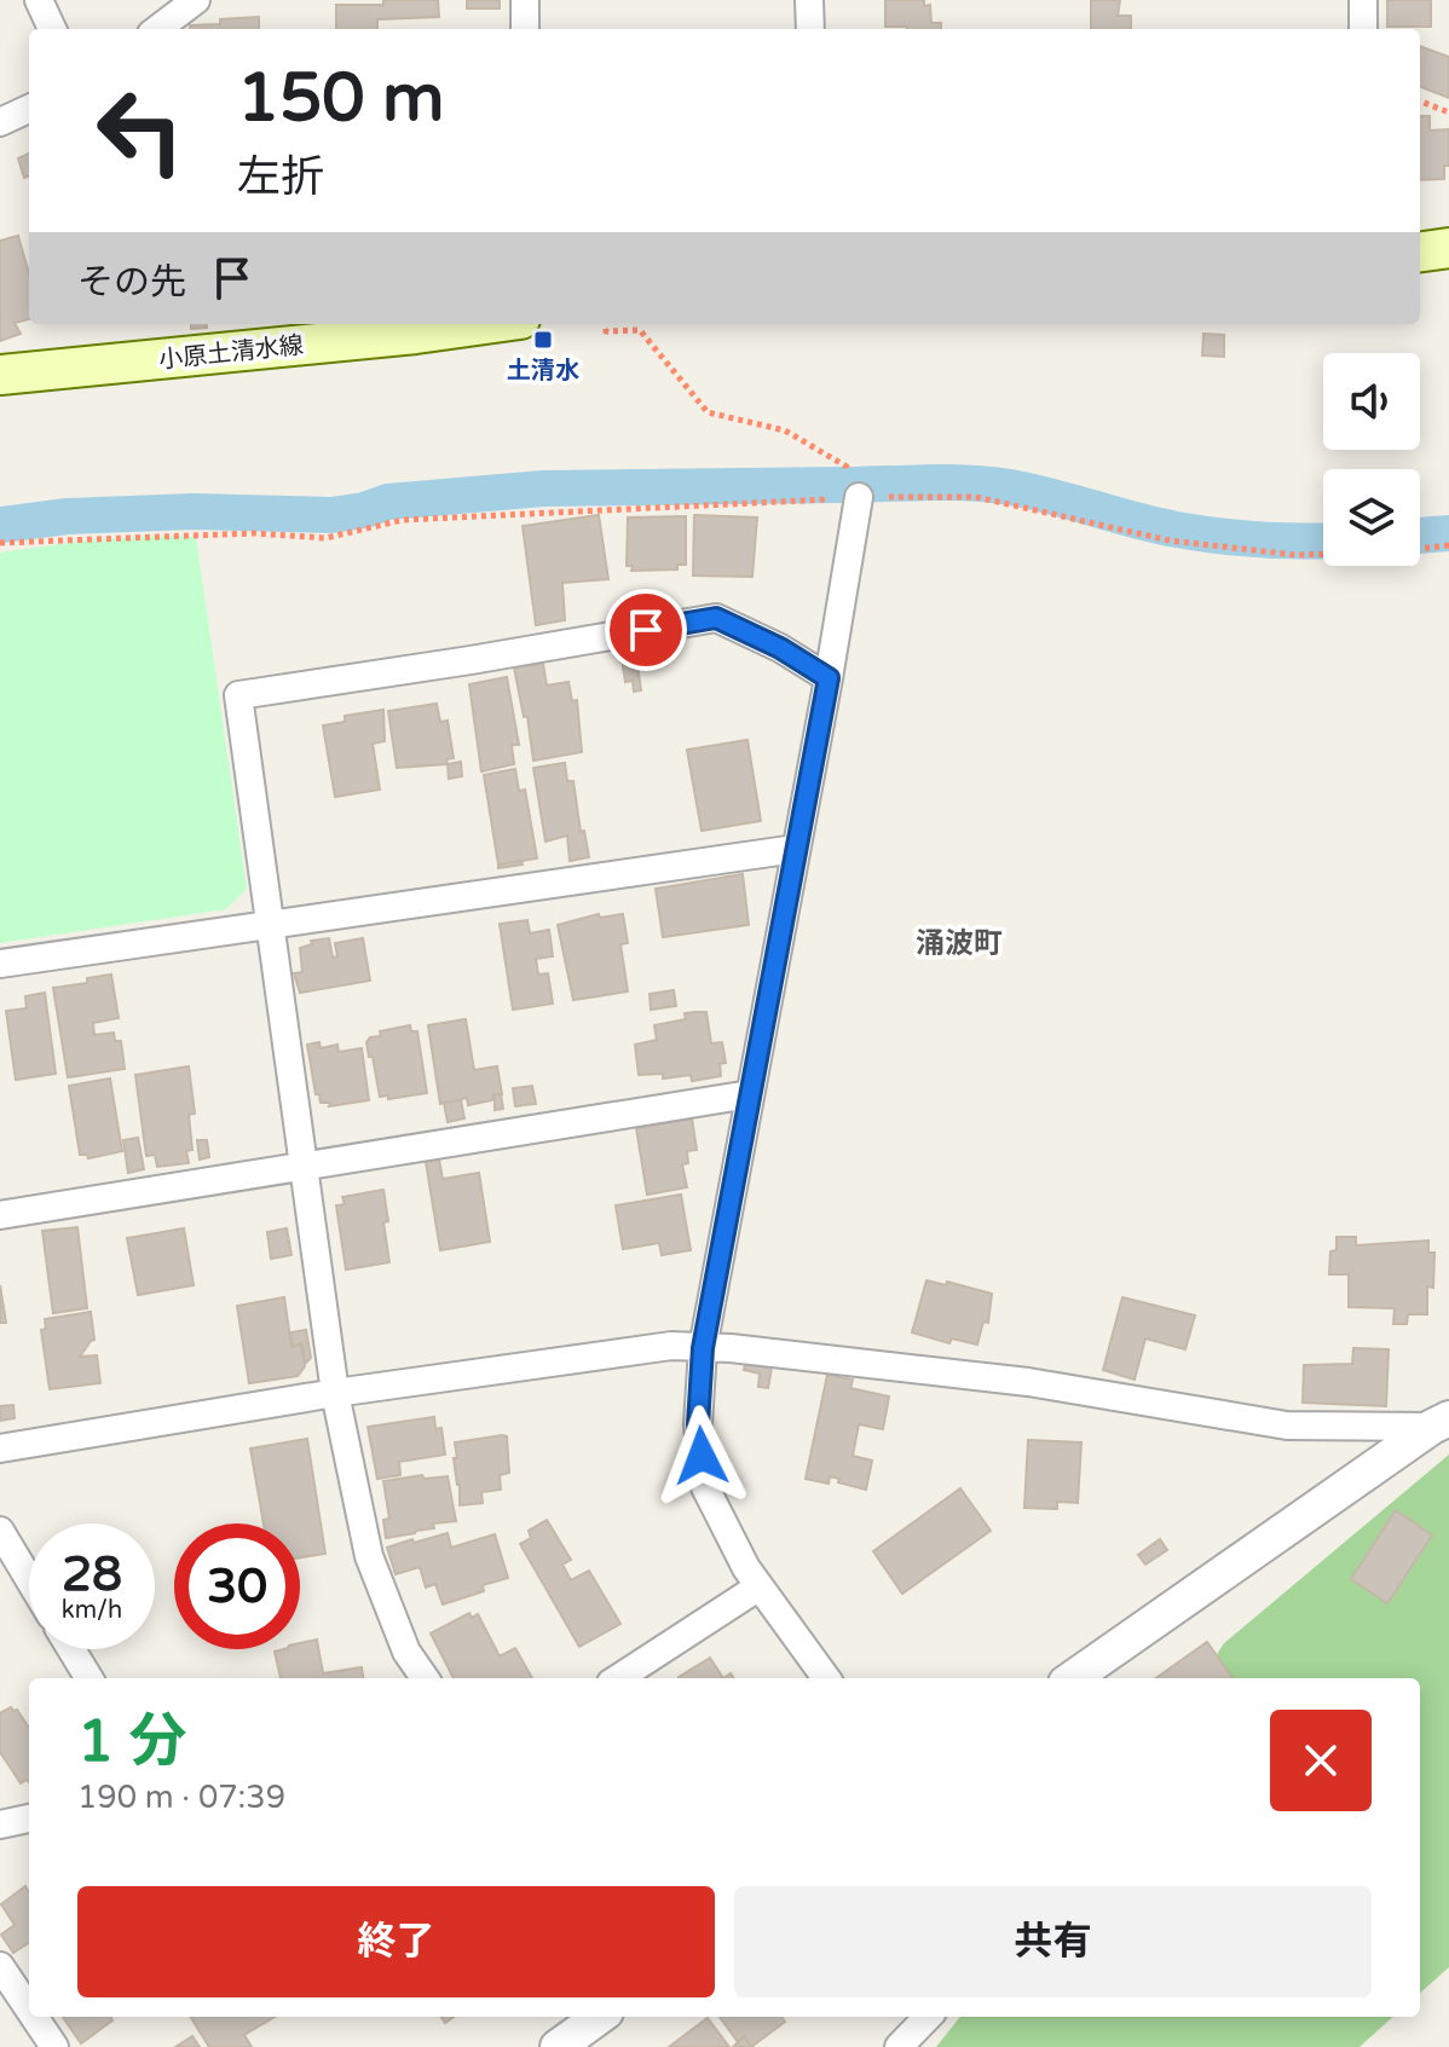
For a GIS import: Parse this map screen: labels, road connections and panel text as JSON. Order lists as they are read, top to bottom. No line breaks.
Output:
{"streets":{"main road":["小原土清水線"]},"districts":["涌波町"],"places":{"transit":["土清水"]},"page":{"turn":["150 m","左折"],"then":"その先","speed":"28 km/h","limit":"30","heading":["1 分","190 m · 07:39"],"buttons":["終了","共有"]}}
